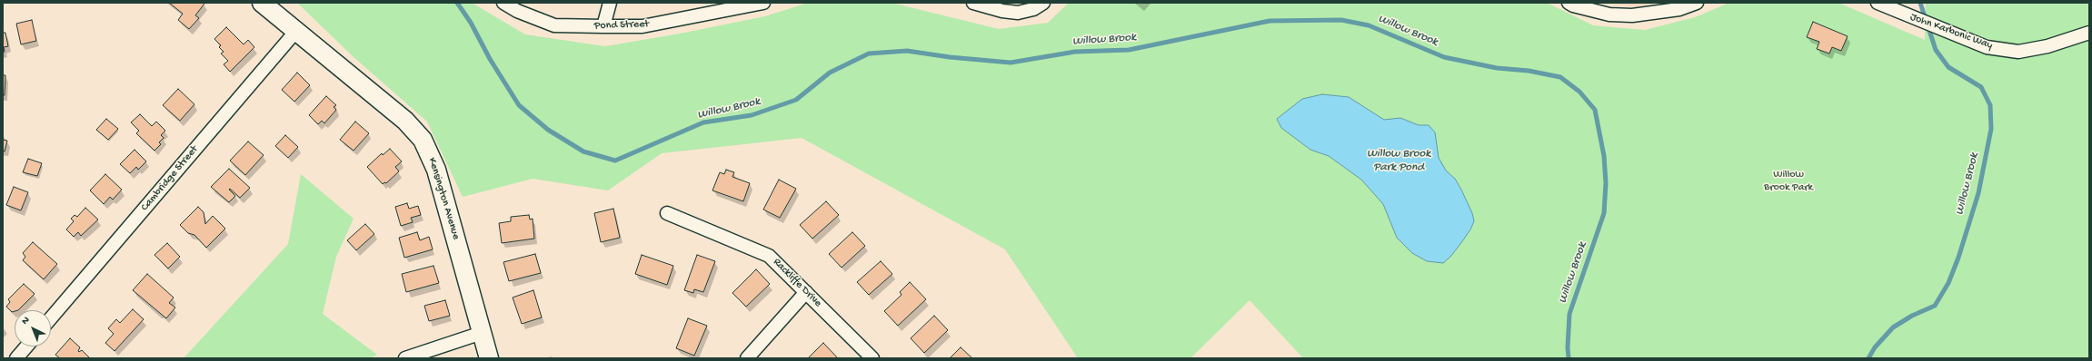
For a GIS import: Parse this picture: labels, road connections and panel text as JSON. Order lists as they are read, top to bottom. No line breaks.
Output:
{"streets":{"main road":["Kensington Avenue"],"street":["Pond Street","John Karbonic Way","Cambridge Street","Rackliffe Drive"]},"crossings":[["Cambridge Street","Kensington Avenue"]],"water":["Willow Brook","Willow Brook Park Pond"],"parks":["Willow Brook Park"],"north":"top left"}
